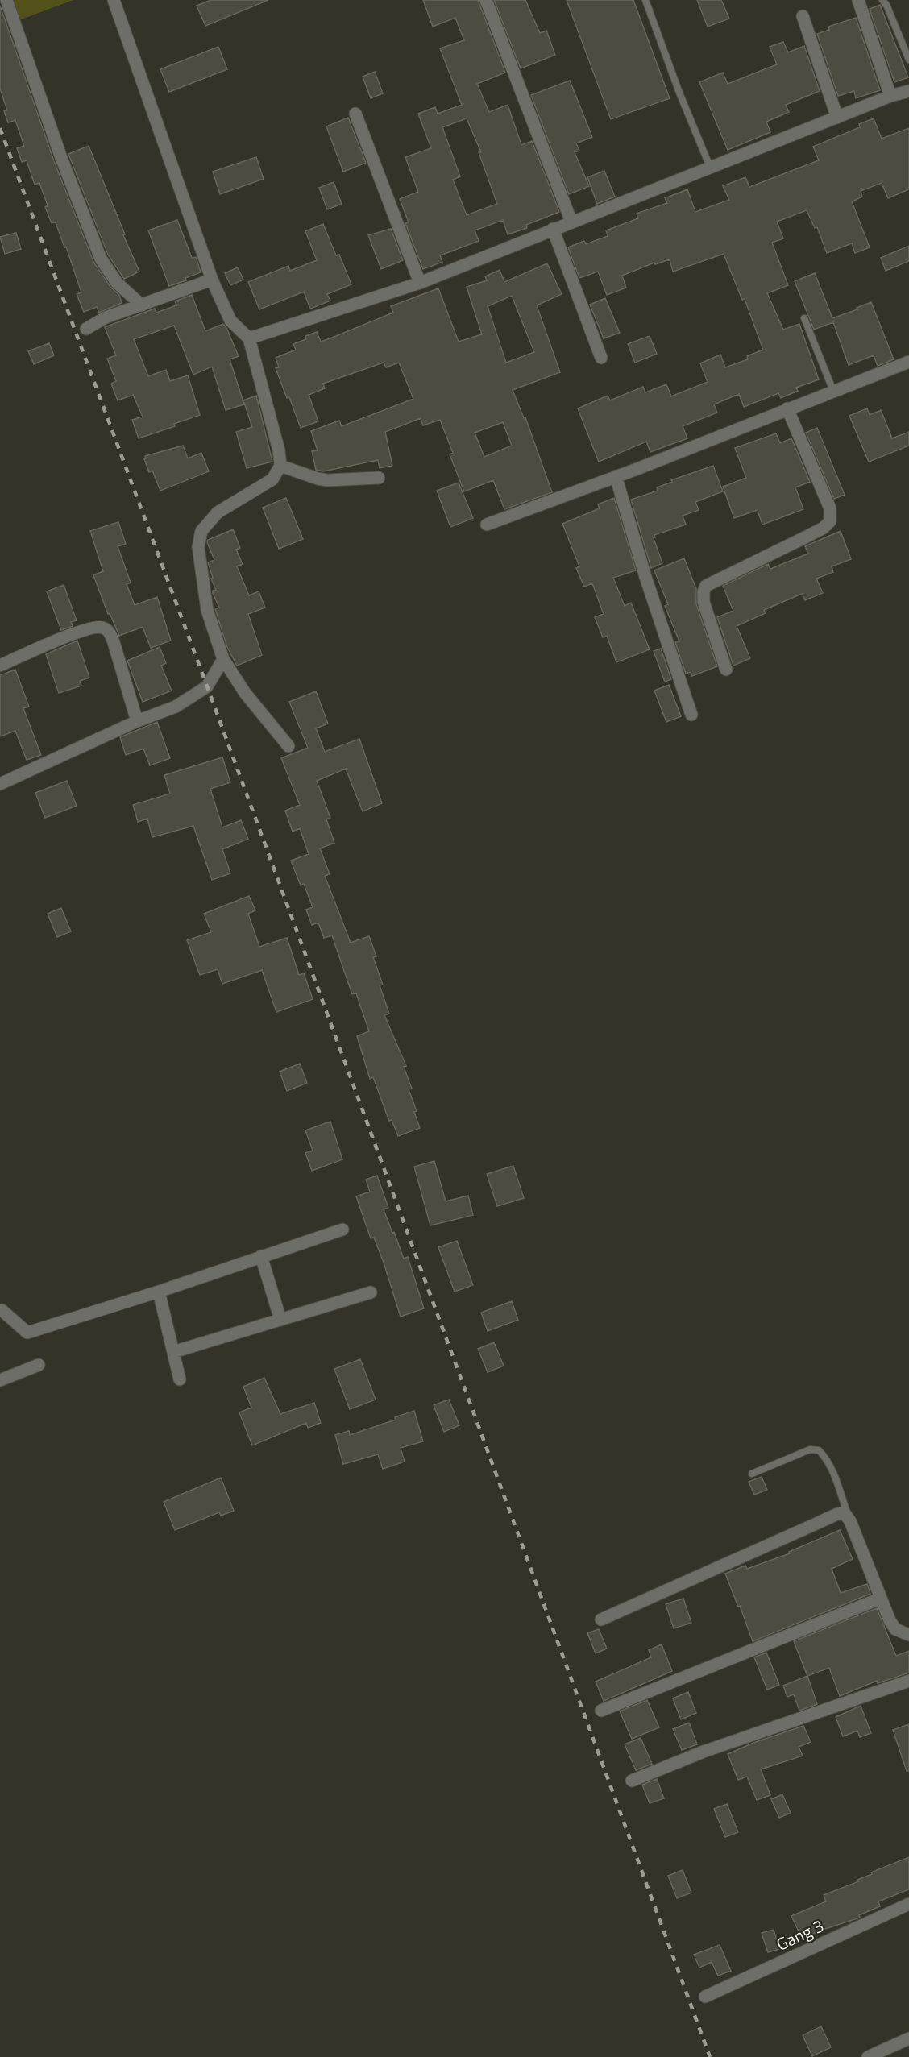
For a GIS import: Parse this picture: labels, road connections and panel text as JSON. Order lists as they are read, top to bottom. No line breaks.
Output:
{"streets":{"street":["Gang 3"]}}
